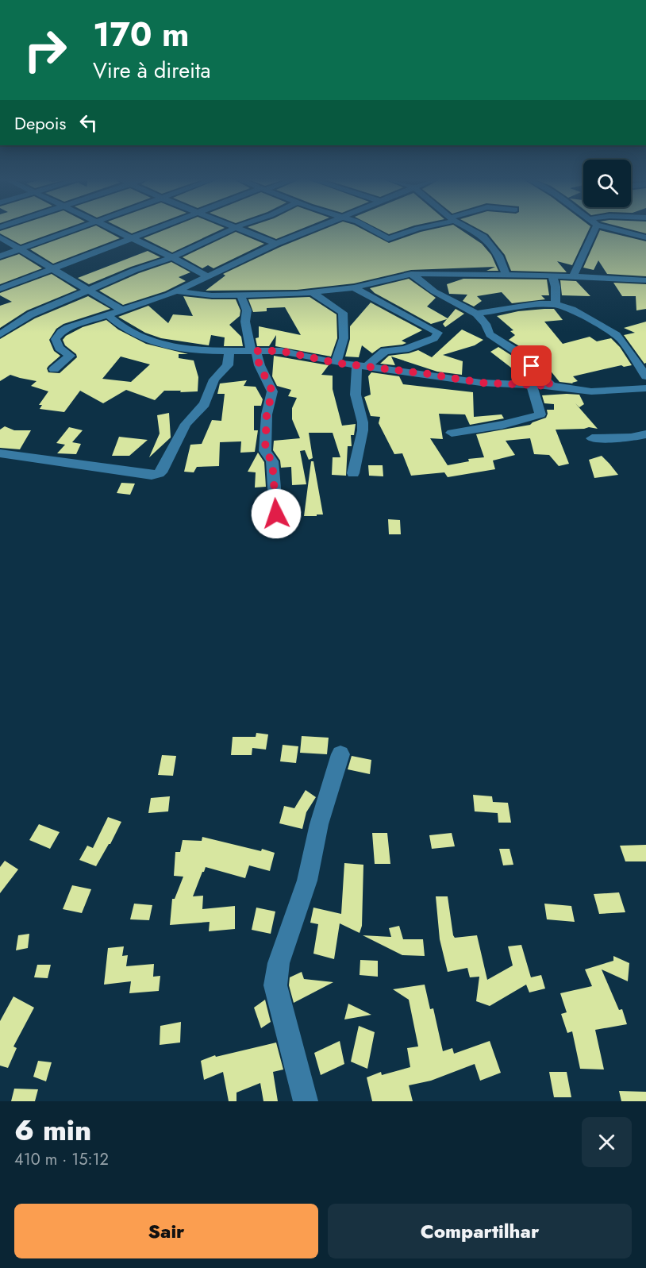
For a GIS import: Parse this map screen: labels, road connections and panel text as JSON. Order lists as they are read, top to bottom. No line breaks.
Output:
{"page":{"turn":["170 m","Vire à direita"],"then":"Depois","heading":["6 min","410 m · 15:12"],"buttons":["Sair","Compartilhar"]}}
